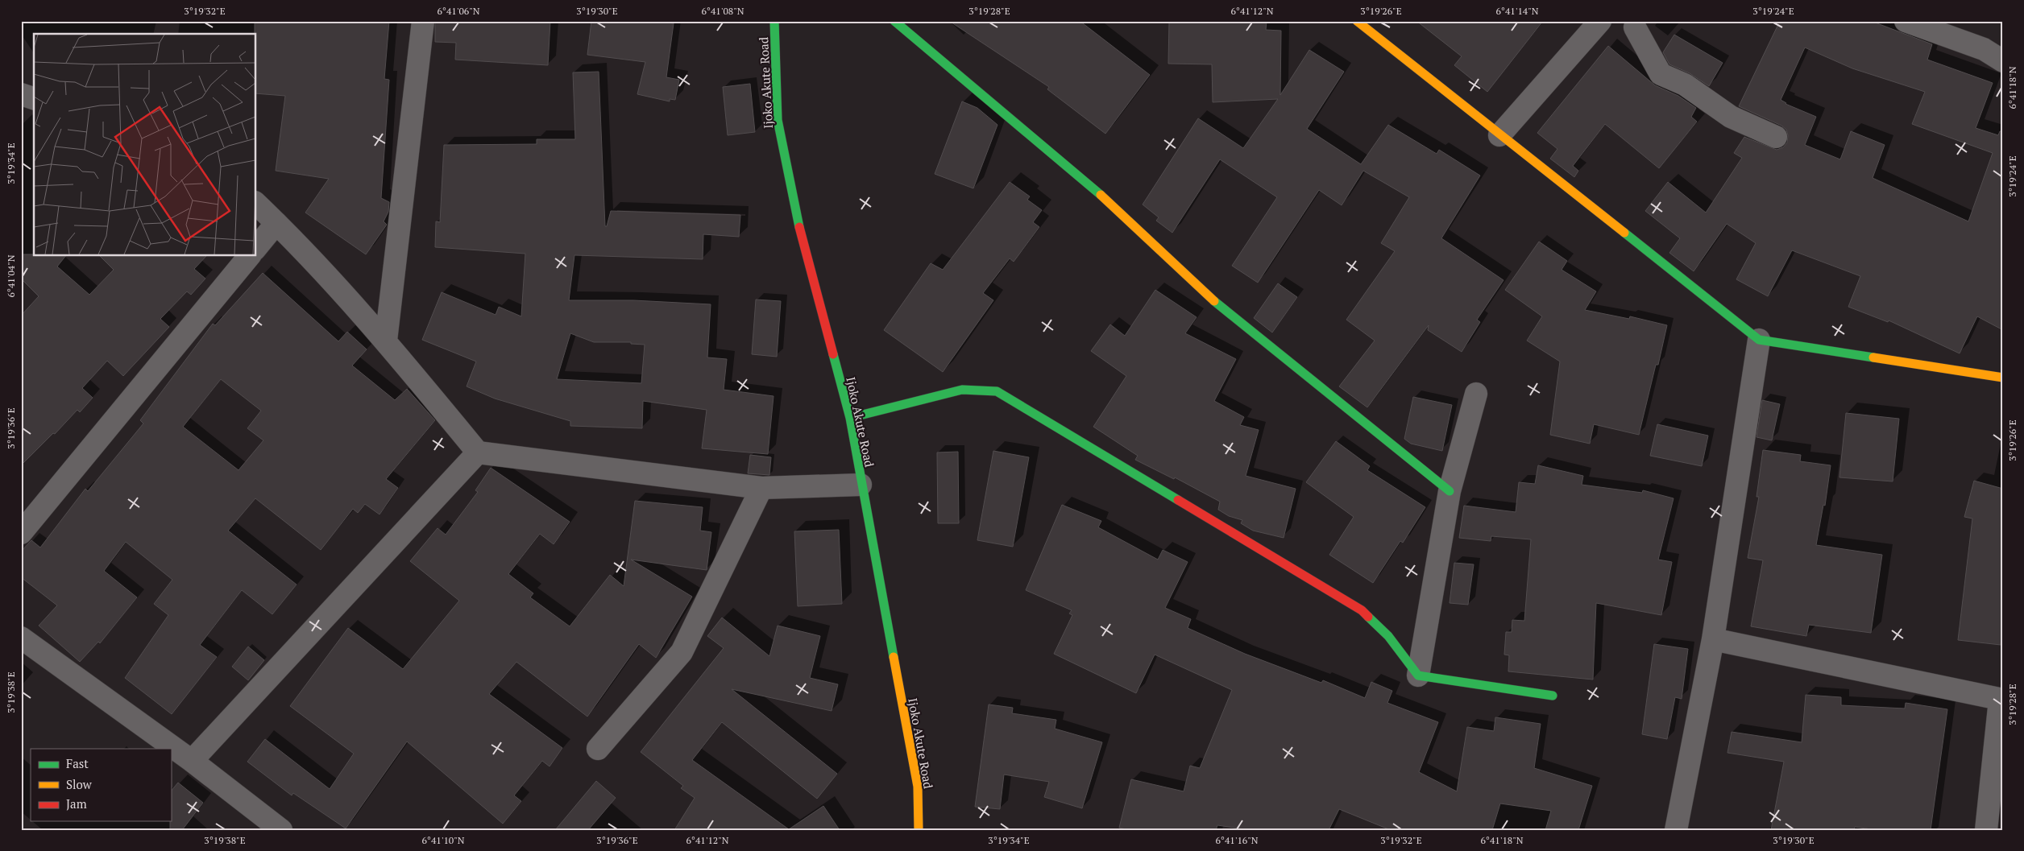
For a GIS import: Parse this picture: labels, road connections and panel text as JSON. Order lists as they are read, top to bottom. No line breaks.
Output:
{"streets":{"street":["Ijoko Akute Road"]},"legend":["Fast","Slow","Jam"],"coordinates":["3°19'32\"E","6°41'06\"N","3°19'30\"E","6°41'08\"N","3°19'28\"E","6°41'12\"N","3°19'26\"E","6°41'14\"N","3°19'24\"E","6°41'18\"N","3°19'34\"E","6°41'04\"N","3°19'36\"E","3°19'38\"E","6°41'10\"N","6°41'16\"N"]}
